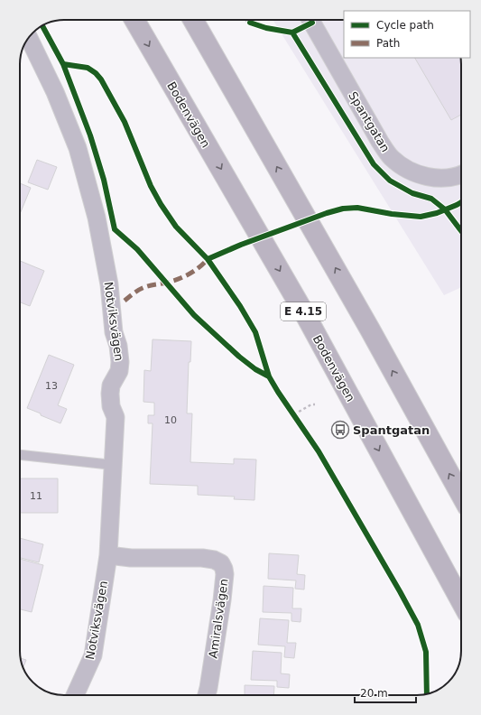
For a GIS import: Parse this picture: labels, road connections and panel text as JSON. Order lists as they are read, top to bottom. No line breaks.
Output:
{"streets":{"main road":["Bodenvägen","E 4.15"],"street":["Spantgatan","Notviksvägen","Amiralsvägen"]},"crossings":[["Notviksvägen","Amiralsvägen"]],"places":{"bus stop":["Spantgatan"]},"house_numbers":["13","10","11"],"legend":["Cycle path","Path"],"scale_bar":"20 m"}
